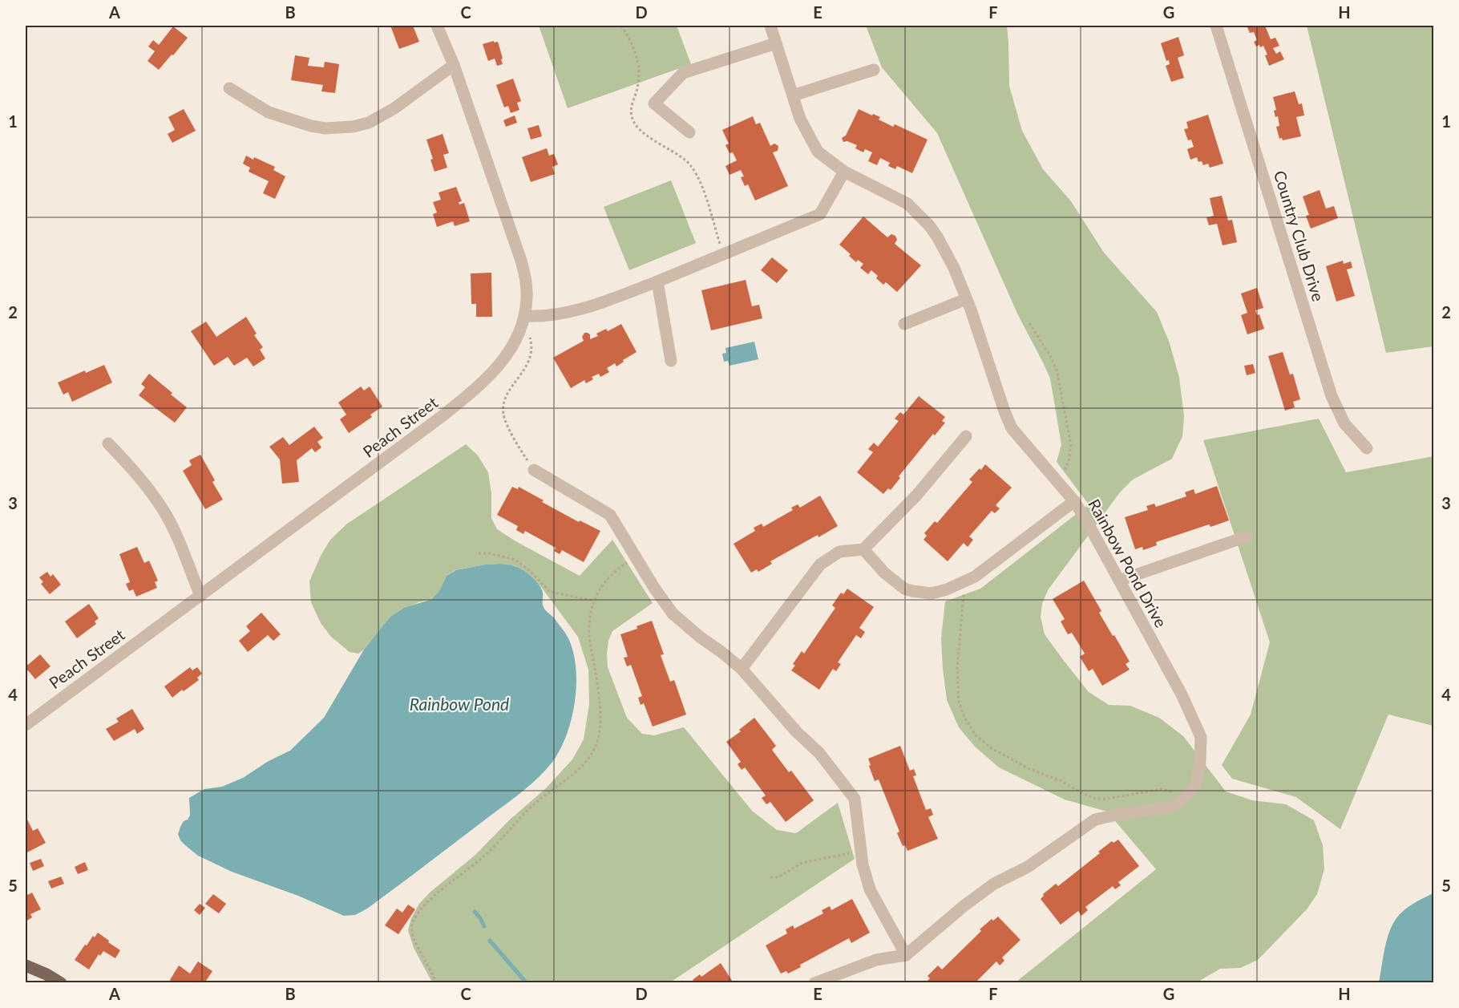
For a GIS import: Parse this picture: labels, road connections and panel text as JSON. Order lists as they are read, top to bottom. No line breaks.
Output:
{"streets":{"street":["Country Club Drive","Peach Street","Rainbow Pond Drive"]},"water":["Rainbow Pond"],"grid":{"columns":["A","B","C","D","E","F","G","H"],"rows":["1","2","3","4","5"]}}
